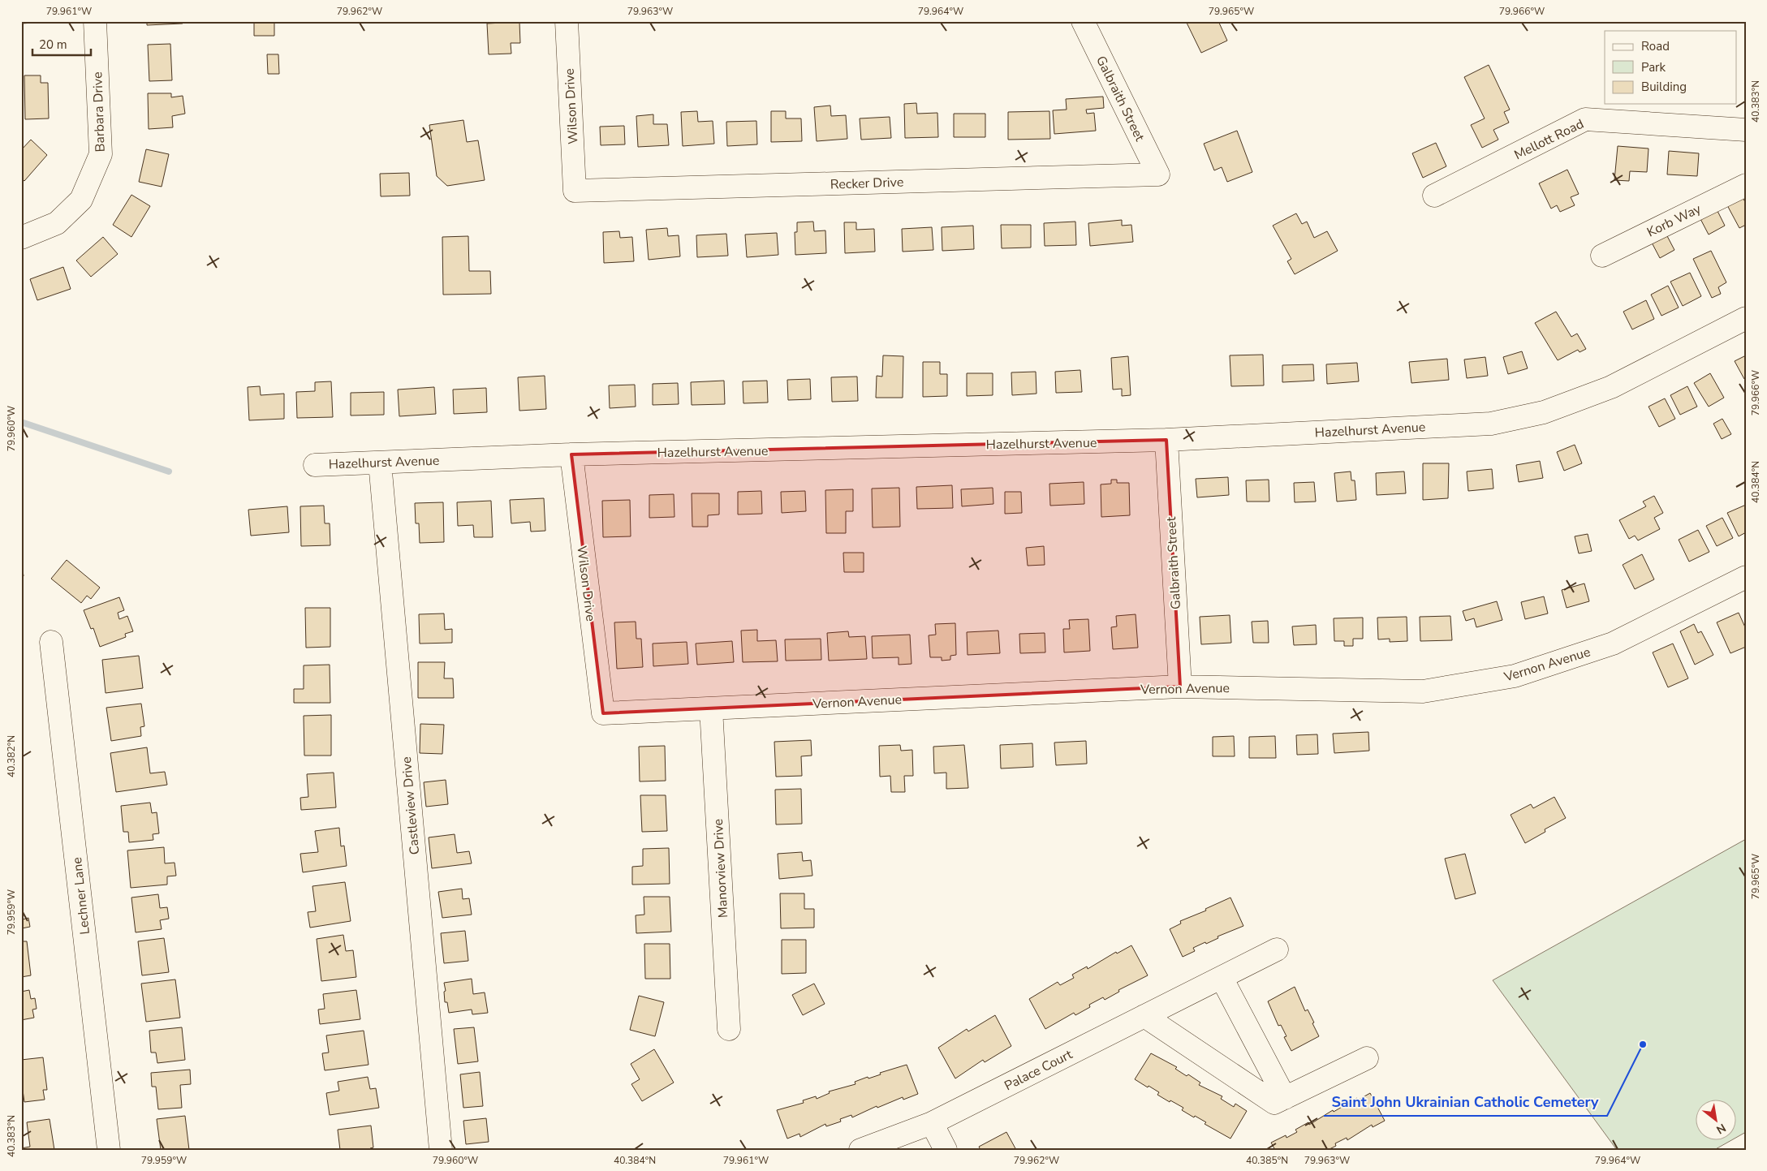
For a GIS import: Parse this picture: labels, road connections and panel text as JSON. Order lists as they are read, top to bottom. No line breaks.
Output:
{"streets":{"street":["Galbraith Street","Wilson Drive","Barbara Drive","Mellott Road","Recker Drive","Korb Way","Hazelhurst Avenue","Vernon Avenue","Castleview Drive","Manorview Drive","Lechner Lane","Palace Court"]},"crossings":[["Galbraith Street","Recker Drive"],["Galbraith Street","Hazelhurst Avenue"],["Galbraith Street","Vernon Avenue"],["Wilson Drive","Recker Drive"],["Wilson Drive","Hazelhurst Avenue"],["Wilson Drive","Vernon Avenue"],["Hazelhurst Avenue","Castleview Drive"],["Vernon Avenue","Manorview Drive"]],"places":["Saint John Ukrainian Catholic Cemetery"],"legend":["Road","Park","Building"],"scale_bar":"20 m","north":"bottom right","coordinates":["79.961°W","79.962°W","79.963°W","79.964°W","79.965°W","79.966°W","40.383°N","79.960°W","40.384°N","40.382°N","79.959°W","40.385°N"]}
